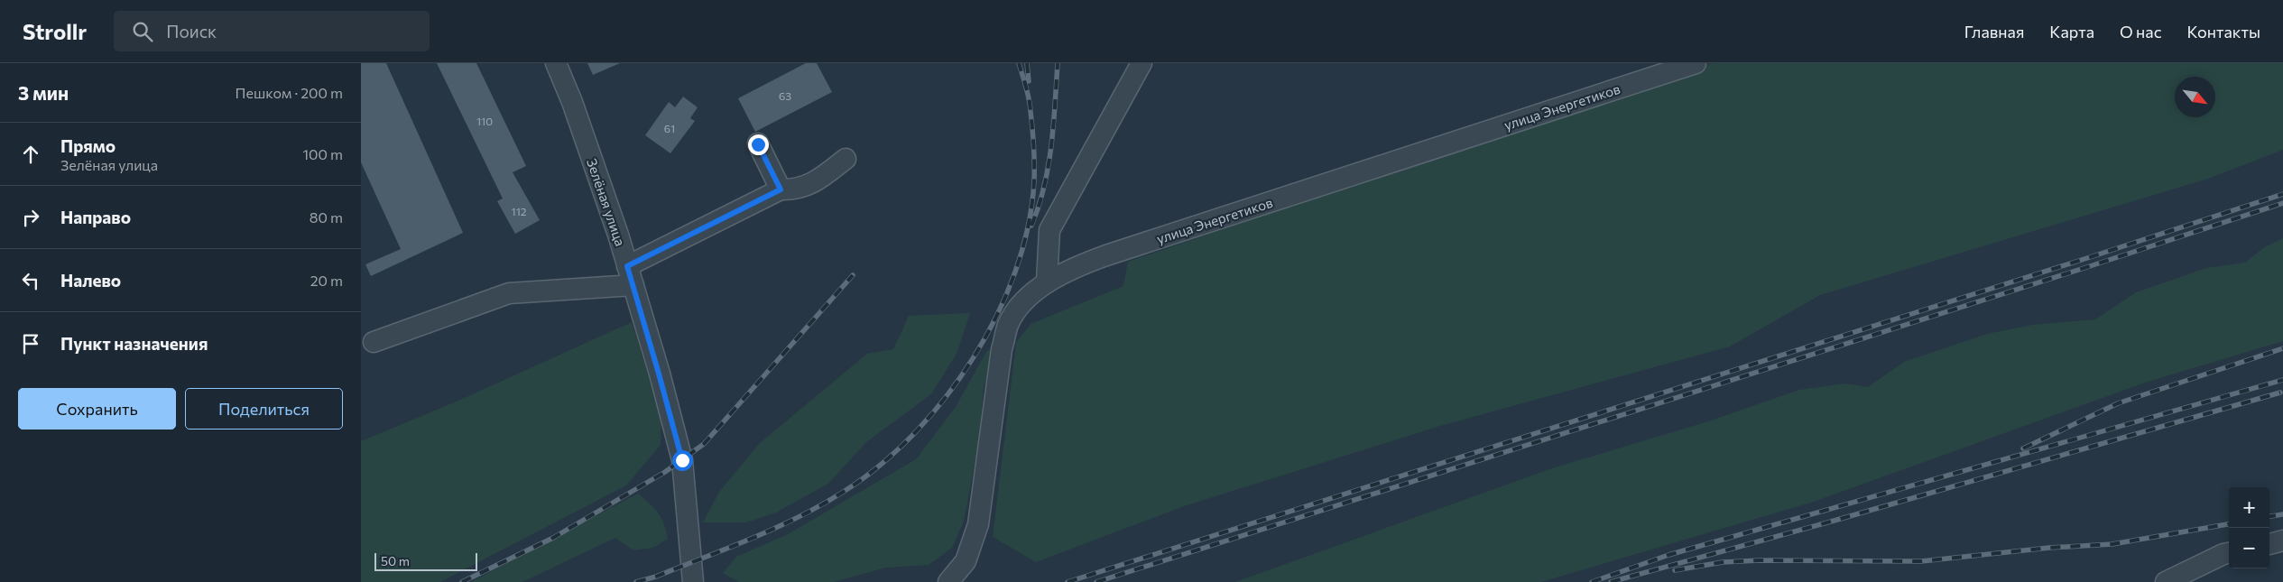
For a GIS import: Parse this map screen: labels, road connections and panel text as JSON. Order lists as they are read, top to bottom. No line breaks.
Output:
{"streets":{"street":["улица Энергетиков","Зелёная улица"]},"house_numbers":["63","110","61","112"],"scale_bar":"50 m","north":"bottom right","page":{"header":"Strollr","search":"Поиск","nav":["Главная","Карта","О нас","Контакты"],"heading":["3 мин","Пешком · 200 m"],"list":[["Прямо","Зелёная улица","100 m"],["Направо","80 m"],["Налево","20 m"],"Пункт назначения"],"buttons":["Сохранить","Поделиться"],"map_buttons":["+","−"],"scale":"50 m"}}
